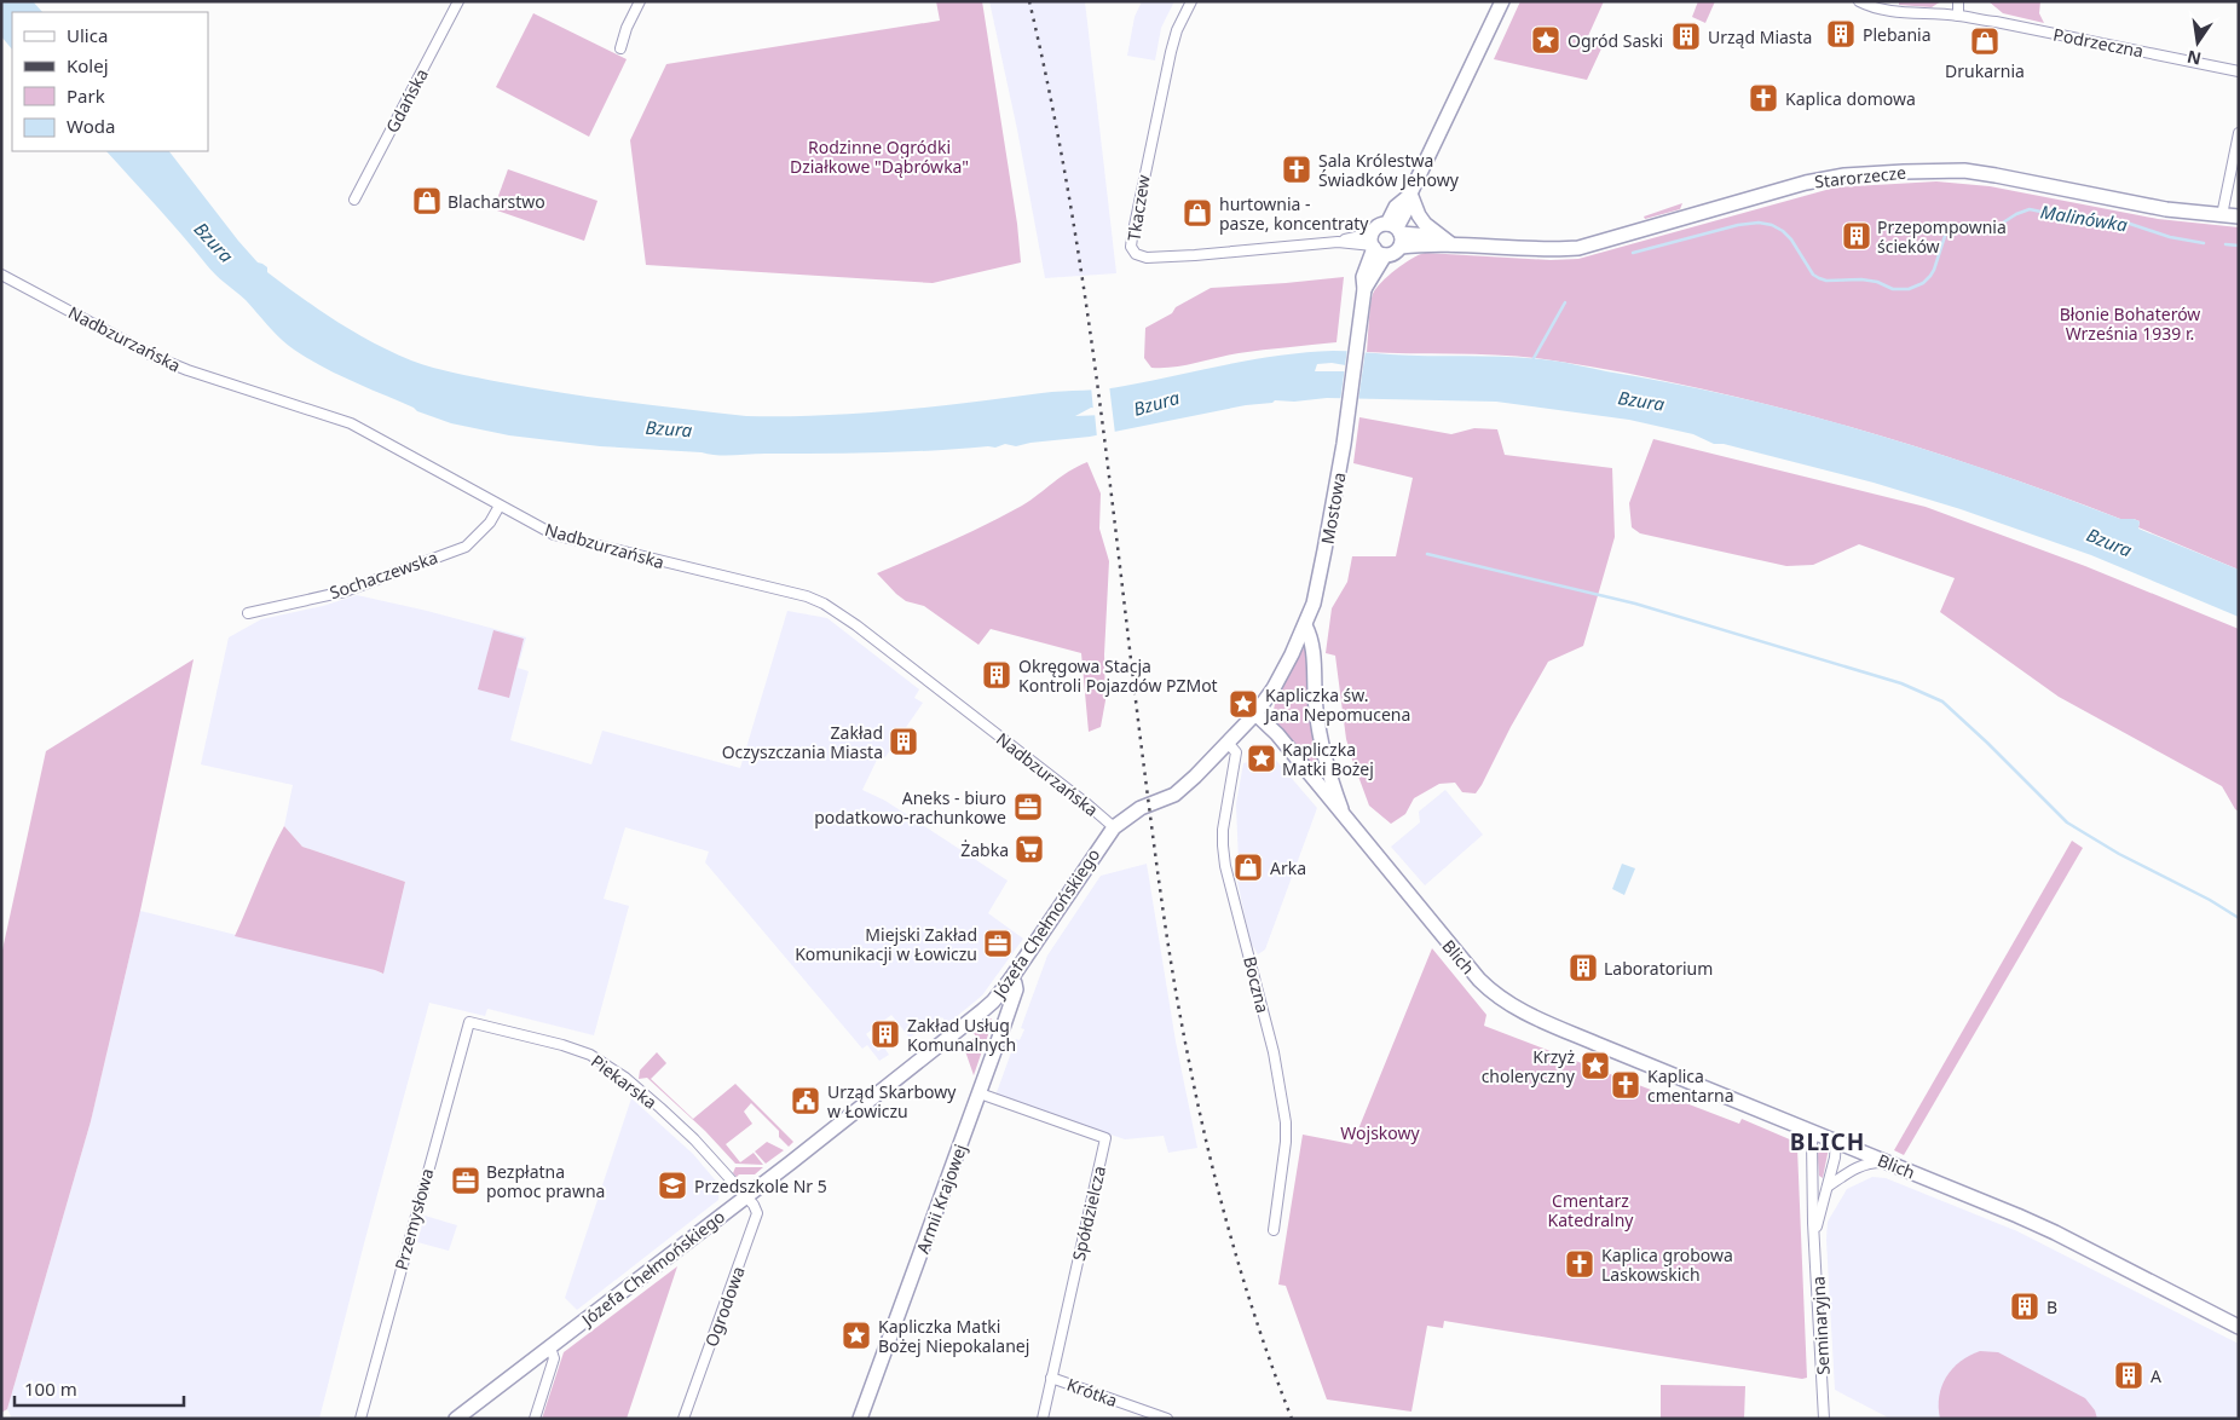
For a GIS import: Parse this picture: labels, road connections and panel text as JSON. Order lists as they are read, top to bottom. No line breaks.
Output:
{"streets":{"street":["Podrzeczna","Gdańska","Starorzecze","Tkaczew","Nadbzurzańska","Mostowa","Sochaczewska","Józefa Chełmońskiego","Blich","Boczna","Piekarska","Armii Krajowej","Spółdzielcza","Przemysłowa","Ogrodowa","Seminaryjna","Krótka"]},"crossings":[["Tkaczew","Mostowa"],["Nadbzurzańska","Sochaczewska"],["Nadbzurzańska","Józefa Chełmońskiego"],["Mostowa","Józefa Chełmońskiego"],["Mostowa","Blich"],["Józefa Chełmońskiego","Blich"],["Józefa Chełmońskiego","Boczna"],["Józefa Chełmońskiego","Piekarska"],["Józefa Chełmońskiego","Armii Krajowej"],["Józefa Chełmońskiego","Ogrodowa"],["Blich","Seminaryjna"],["Piekarska","Przemysłowa"],["Piekarska","Ogrodowa"],["Armii Krajowej","Spółdzielcza"],["Spółdzielcza","Krótka"]],"districts":["BLICH"],"water":["Malinówka","Bzura"],"parks":["Rodzinne Ogródki Działkowe \"Dąbrówka\"","Błonie Bohaterów Września 1939 r.","Wojskowy","Cmentarz Katedralny"],"places":{"building":["Plebania","Urząd Miasta","Przepompownia ścieków","Okręgowa Stacja Kontroli Pojazdów PZMot","Zakład Oczyszczania Miasta","Laboratorium","Zakład Usług Komunalnych","B","A"],"place":["Ogród Saski","Kapliczka św. Jana Nepomucena","Kapliczka Matki Bożej","Krzyż choleryczny","Kapliczka Matki Bożej Niepokalanej"],"shop":["Drukarnia","Blacharstwo","hurtownia - pasze, koncentraty","Arka"],"church":["Kaplica domowa","Sala Królestwa Świadków Jehowy","Kaplica cmentarna","Kaplica grobowa Laskowskich"],"office":["Aneks - biuro podatkowo-rachunkowe","Miejski Zakład Komunikacji w Łowiczu","Bezpłatna pomoc prawna"],"supermarket":["Żabka"],"public building":["Urząd Skarbowy w Łowiczu"],"school or university":["Przedszkole Nr 5"]},"legend":["Ulica","Kolej","Park","Woda"],"scale_bar":"100 m","north":"bottom"}
